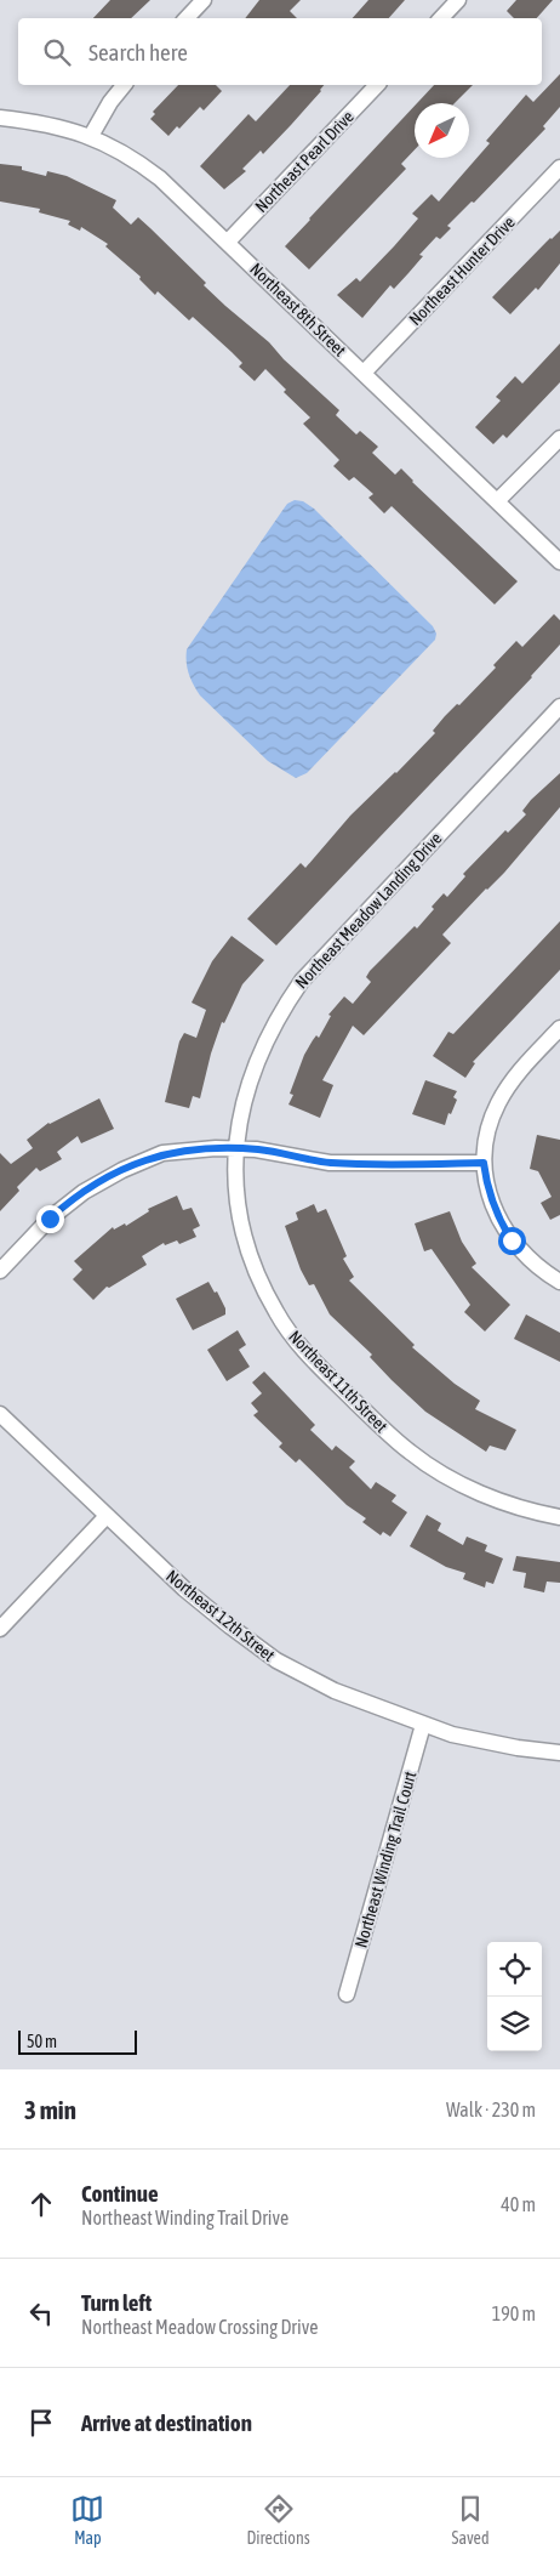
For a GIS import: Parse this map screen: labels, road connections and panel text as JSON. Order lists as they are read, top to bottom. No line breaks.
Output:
{"streets":{"street":["Northeast Pearl Drive","Northeast Hunter Drive","Northeast 8th Street","Northeast Meadow Landing Drive","Northeast 11th Street","Northeast 12th Street","Northeast Winding Trail Court"]},"crossings":[["Northeast Pearl Drive","Northeast 8th Street"],["Northeast Hunter Drive","Northeast 8th Street"],["Northeast Meadow Landing Drive","Northeast 11th Street"],["Northeast 12th Street","Northeast Winding Trail Court"]],"scale_bar":"50 m","north":"bottom left","page":{"search":"Search here","scale":"50 m","heading":["3 min","Walk · 230 m"],"list":[["Continue","Northeast Winding Trail Drive","40 m"],["Turn left","Northeast Meadow Crossing Drive","190 m"],"Arrive at destination"],"nav":["Map","Directions","Saved"]}}
